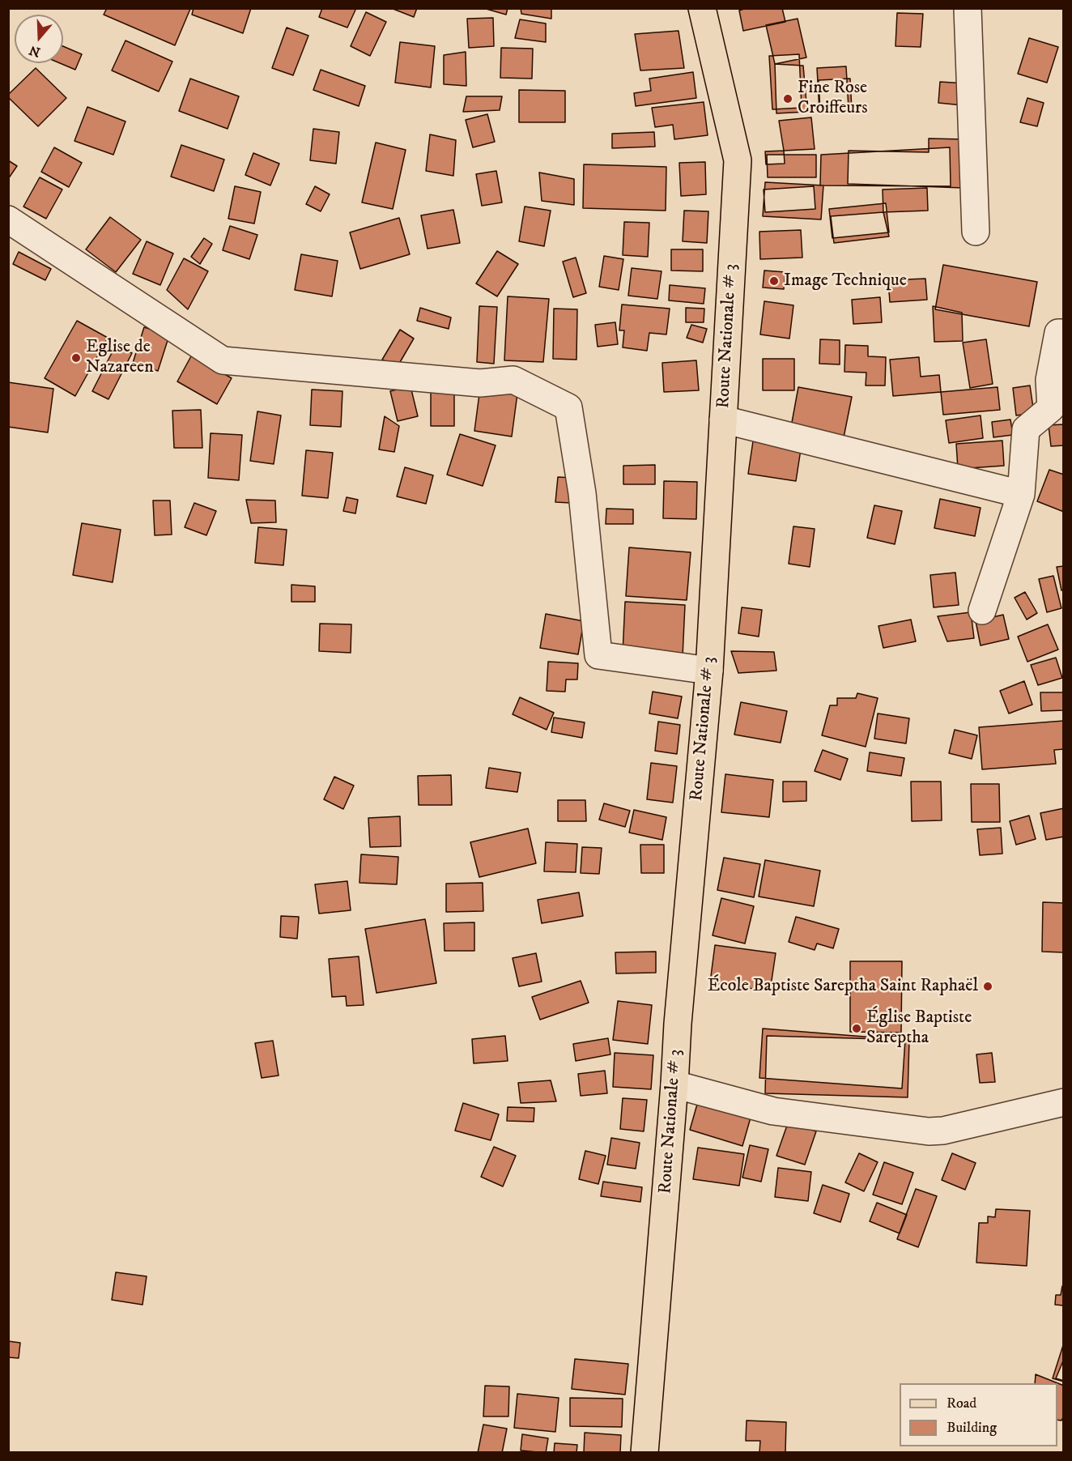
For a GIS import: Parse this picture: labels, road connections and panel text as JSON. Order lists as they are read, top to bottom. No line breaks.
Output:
{"streets":{"main road":["Route Nationale # 3"]},"places":["Fine Rose Croiffeurs","Image Technique","Eglise de Nazareen","École Baptiste Sareptha Saint Raphaël","Église Baptiste Sareptha"],"legend":["Road","Building"],"north":"bottom"}
